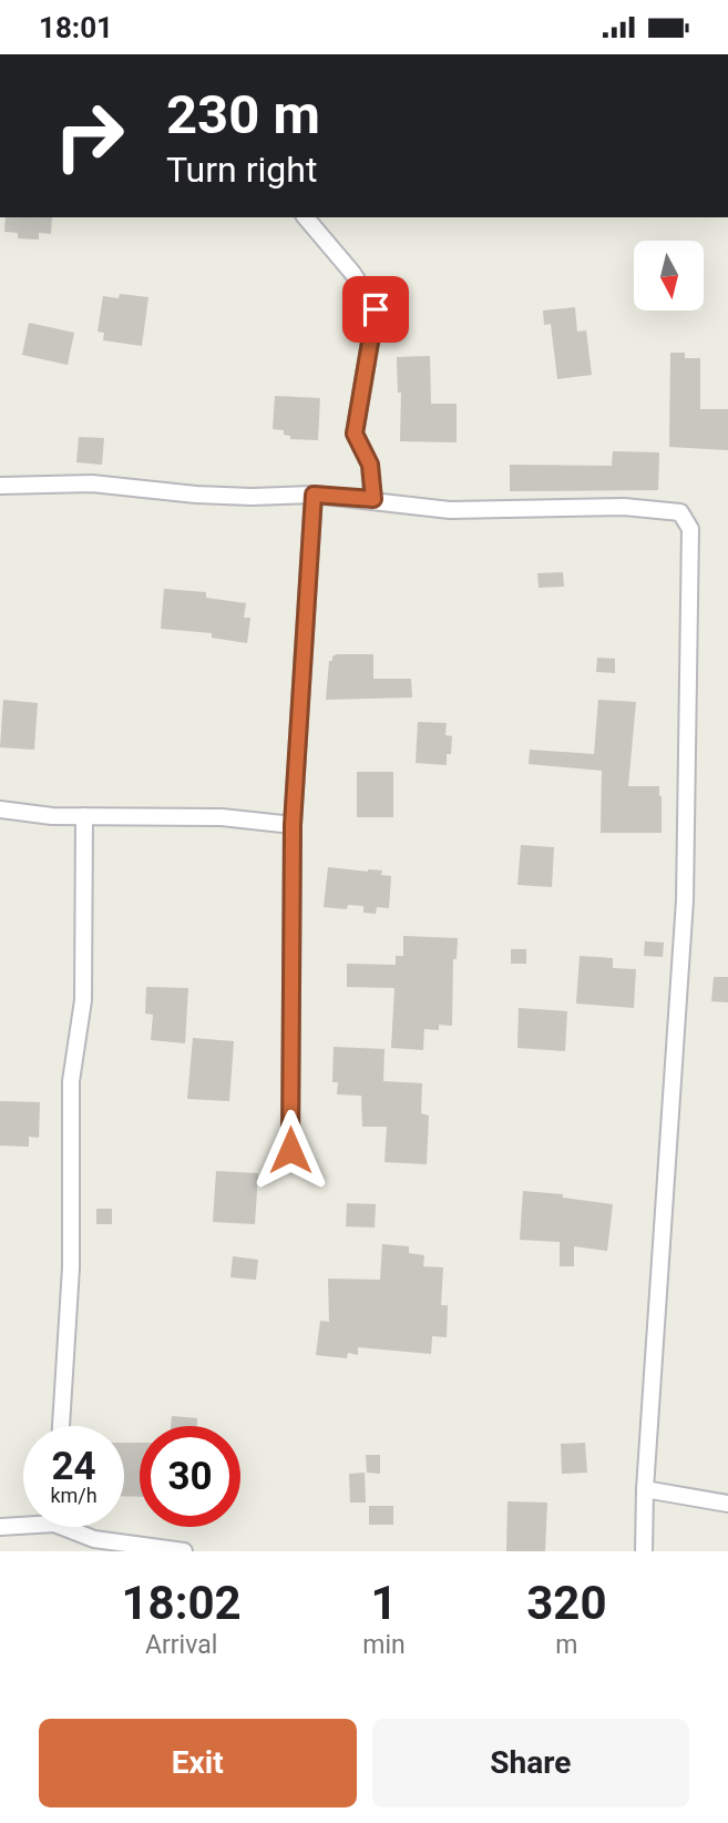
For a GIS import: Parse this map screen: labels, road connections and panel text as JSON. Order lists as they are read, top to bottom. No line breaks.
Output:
{"north":"bottom","page":{"status":"18:01","turn":["230 m","Turn right"],"speed":"24 km/h","limit":"30","eta":["18:02","Arrival","1","min","320","m"],"buttons":["Exit","Share"]}}
